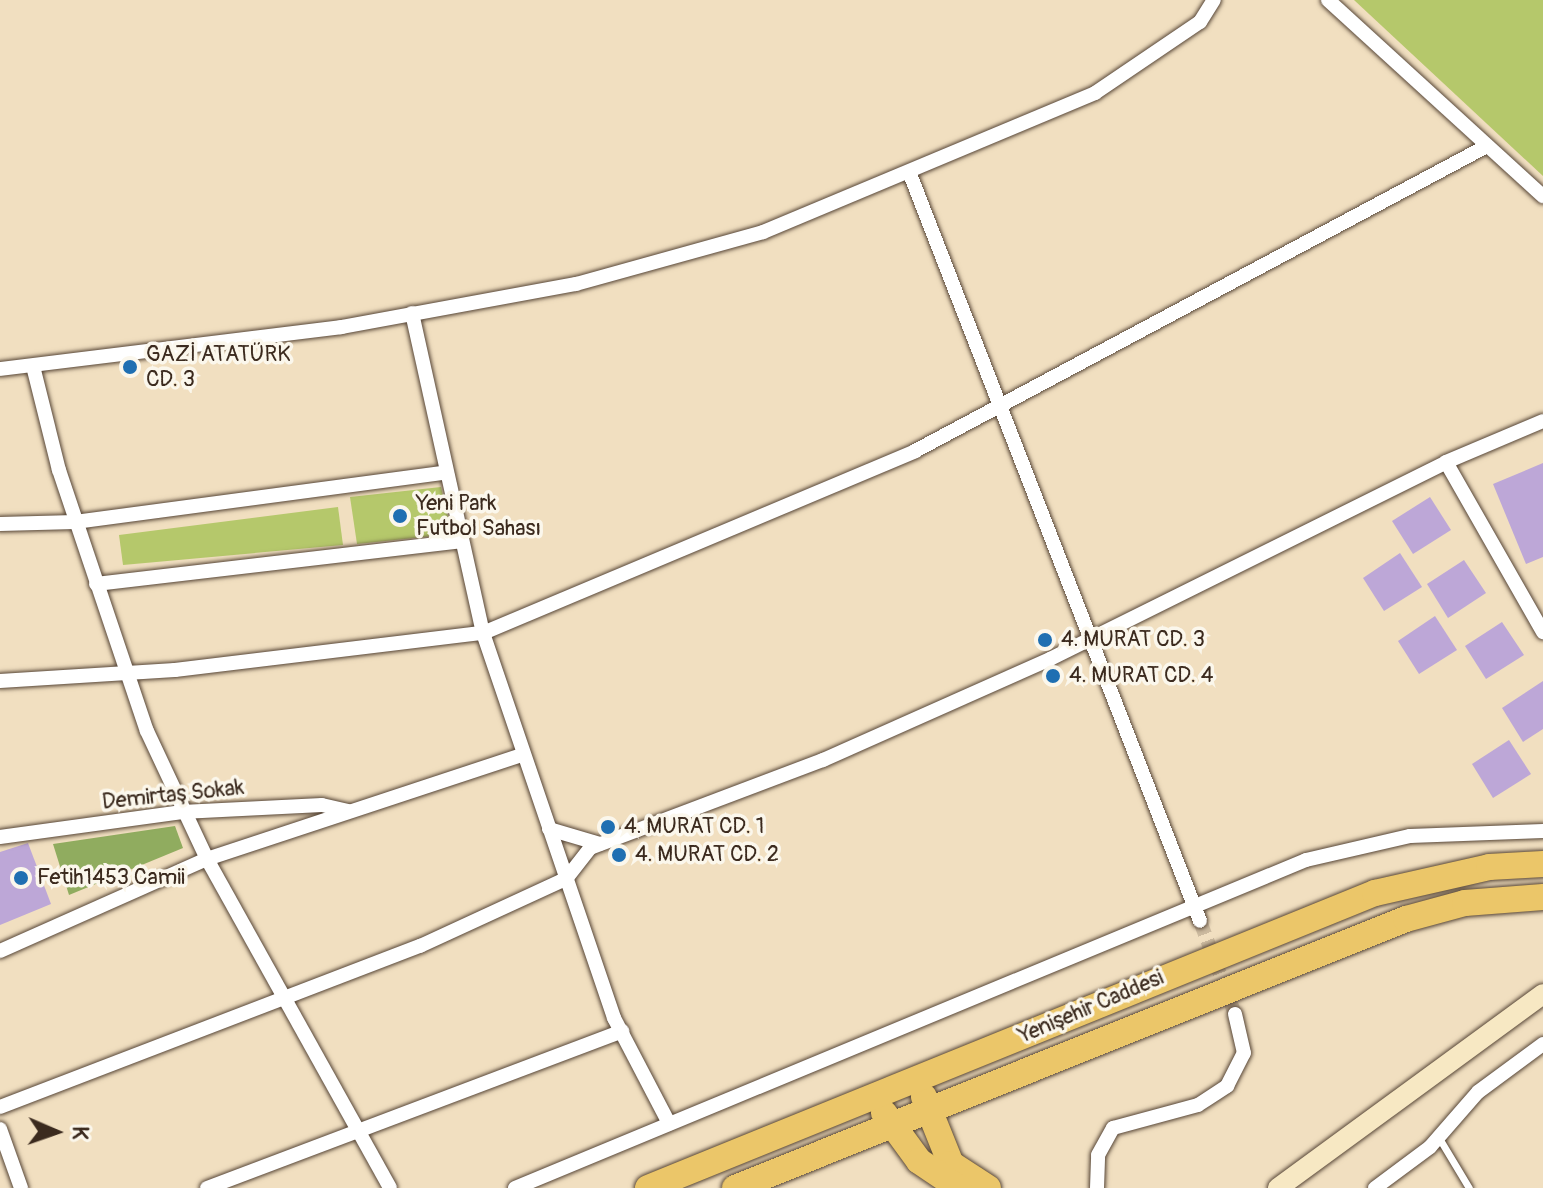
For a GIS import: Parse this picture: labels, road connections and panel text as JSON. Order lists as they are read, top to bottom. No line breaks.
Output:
{"streets":{"highway":["Yenişehir Caddesi"],"street":["Demirtaş Sokak"]},"places":["GAZİ ATATÜRK CD. 3","Yeni Park Futbol Sahası","4. MURAT CD. 3","4. MURAT CD. 4","4. MURAT CD. 1","4. MURAT CD. 2","Fetih1453 Camii"],"north":"right"}
